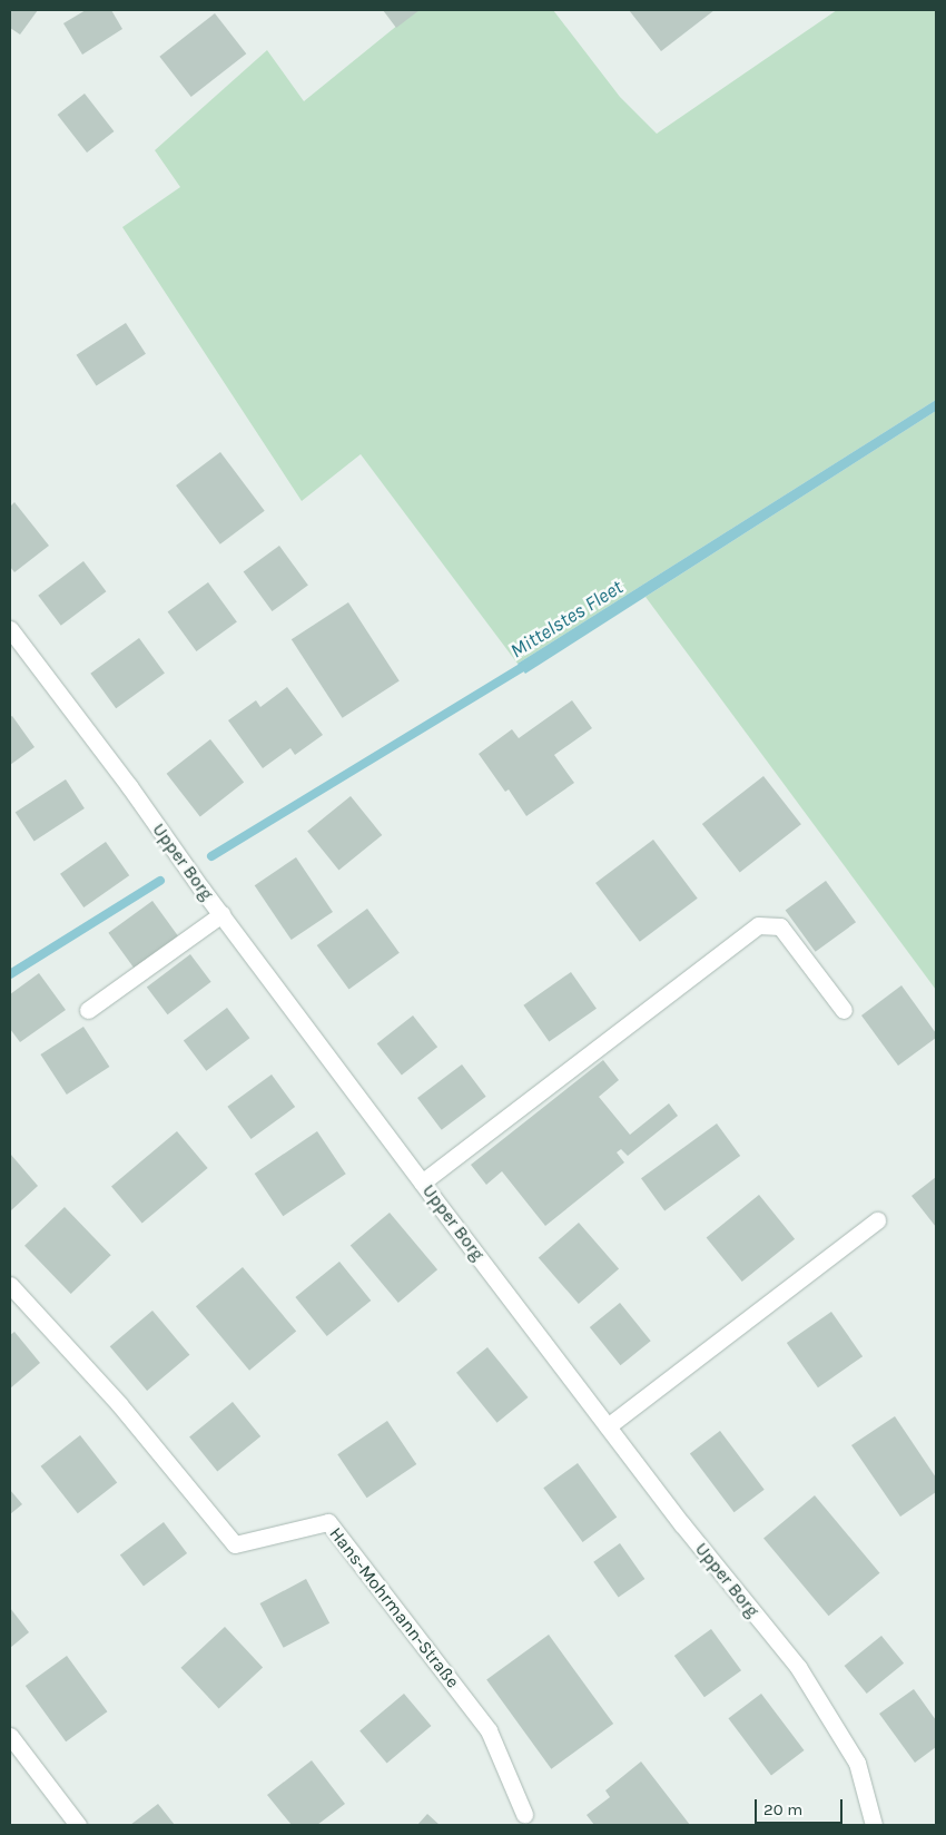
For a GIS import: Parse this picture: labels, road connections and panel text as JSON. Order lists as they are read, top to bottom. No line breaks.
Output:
{"streets":{"street":["Upper Borg","Hans-Mohrmann-Straße"]},"water":["Mittelstes Fleet"],"scale_bar":"20 m"}
